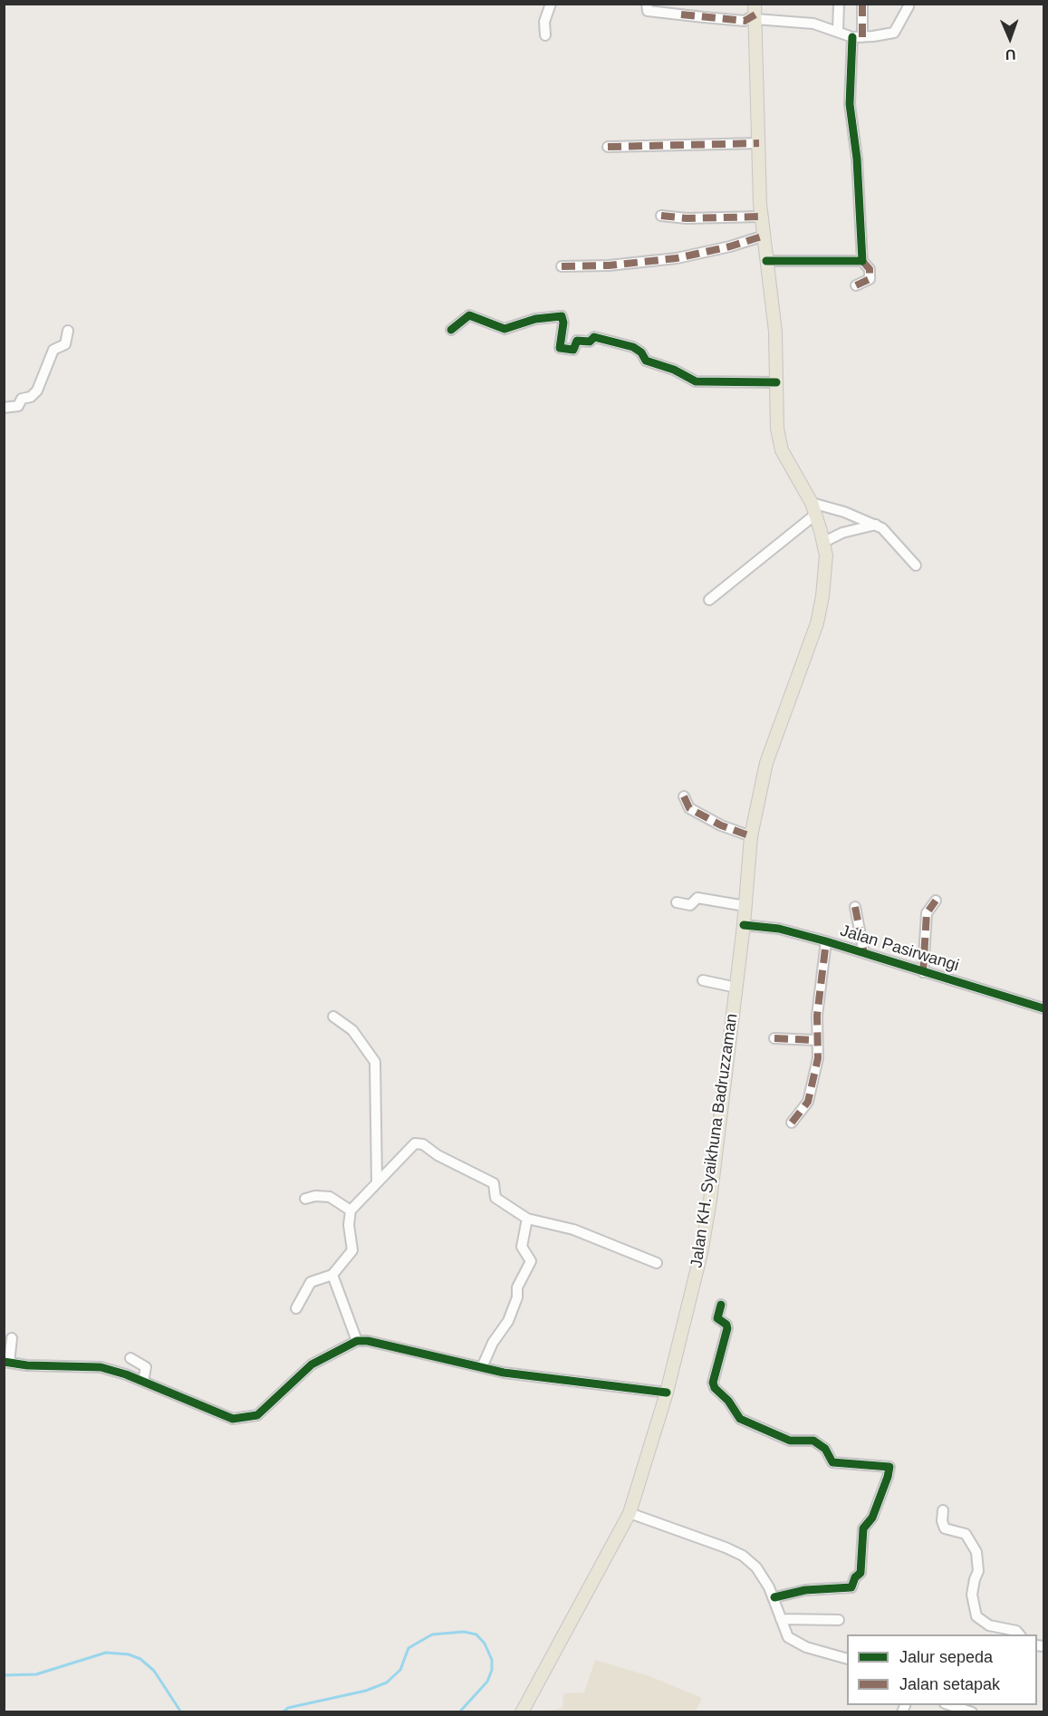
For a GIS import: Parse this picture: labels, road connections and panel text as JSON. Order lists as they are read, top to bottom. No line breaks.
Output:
{"streets":{"main road":["Jalan KH. Syaikhuna Badruzzaman"],"street":["Jalan Pasirwangi"]},"crossings":[["Jalan Pasirwangi","Jalan KH. Syaikhuna Badruzzaman"]],"legend":["Jalur sepeda","Jalan setapak"],"north":"bottom"}
